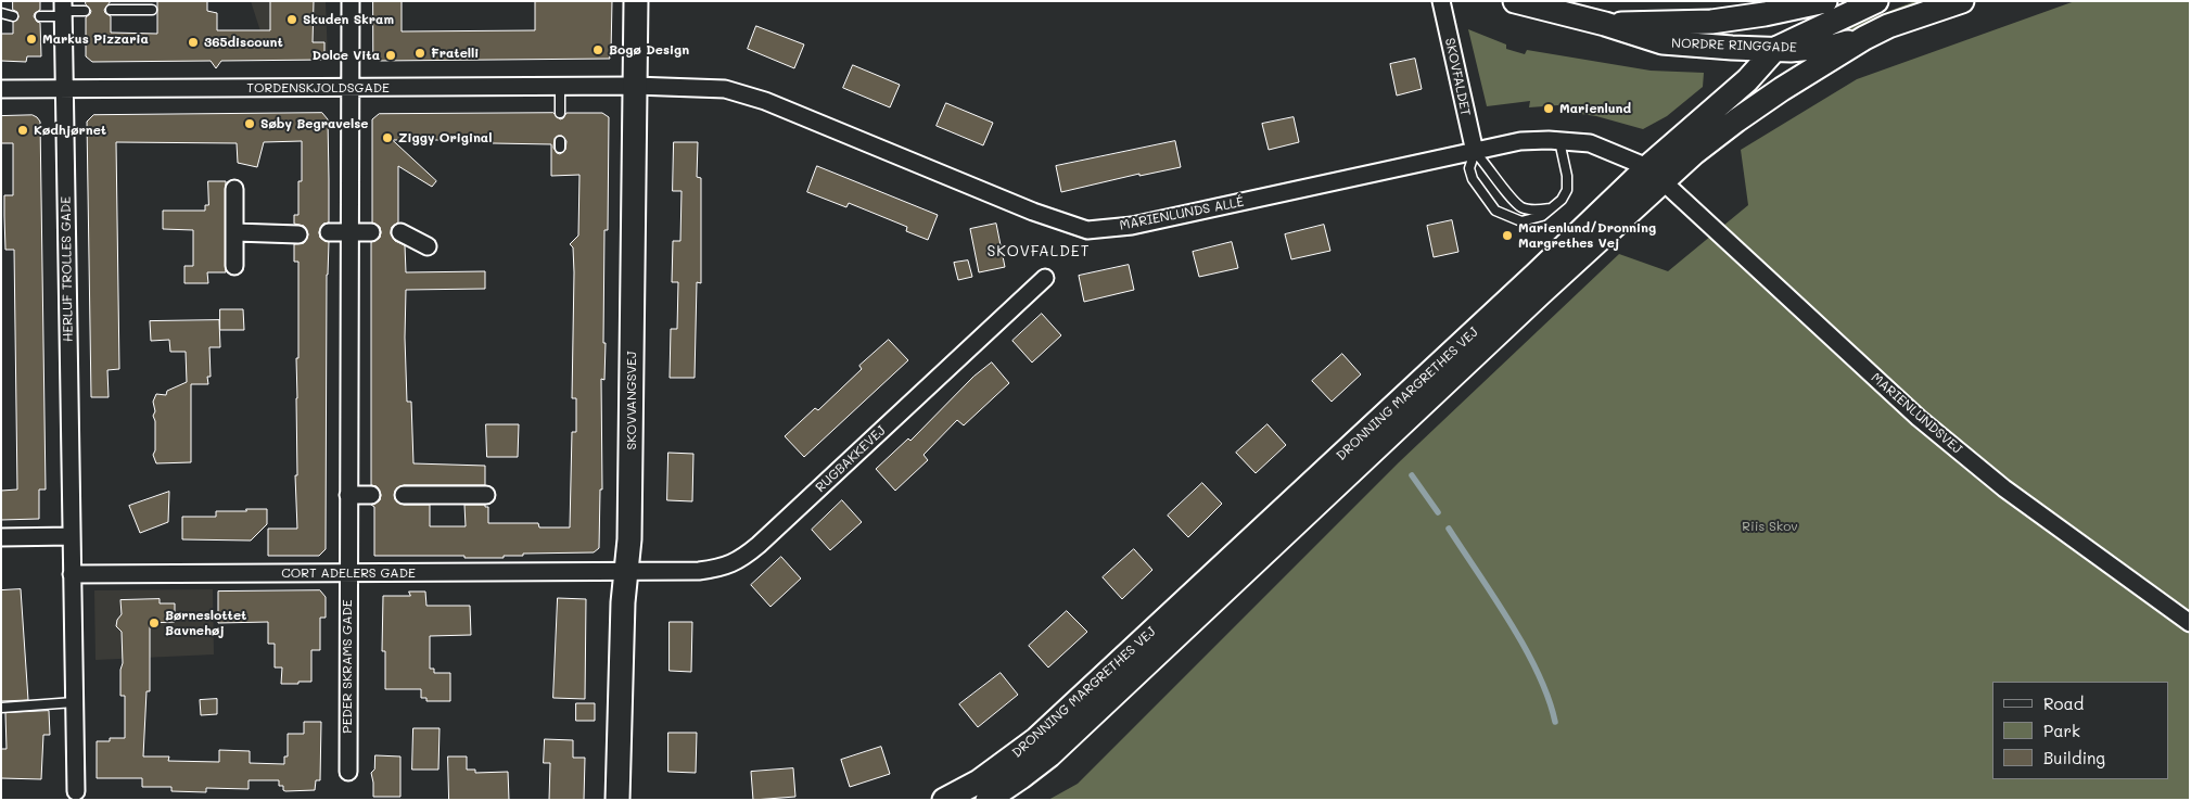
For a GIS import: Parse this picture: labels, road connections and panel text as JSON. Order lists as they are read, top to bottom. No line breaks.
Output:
{"streets":{"street":["NORDRE RINGGADE","SKOVFALDET","TORDENSKJOLDSGADE","MARIENLUNDS ALLÉ","HERLUF TROLLES GADE","DRONNING MARGRETHES VEJ","SKOVVANGSVEJ","MARIENLUNDSVEJ","RUGBAKKEVEJ","CORT ADELERS GADE","PEDER SKRAMS GADE"]},"crossings":[["NORDRE RINGGADE","DRONNING MARGRETHES VEJ"],["SKOVFALDET","MARIENLUNDS ALLÉ"],["TORDENSKJOLDSGADE","MARIENLUNDS ALLÉ"],["TORDENSKJOLDSGADE","HERLUF TROLLES GADE"],["TORDENSKJOLDSGADE","SKOVVANGSVEJ"],["TORDENSKJOLDSGADE","PEDER SKRAMS GADE"],["MARIENLUNDS ALLÉ","DRONNING MARGRETHES VEJ"],["MARIENLUNDS ALLÉ","SKOVVANGSVEJ"],["MARIENLUNDS ALLÉ","MARIENLUNDSVEJ"],["HERLUF TROLLES GADE","CORT ADELERS GADE"],["DRONNING MARGRETHES VEJ","MARIENLUNDSVEJ"],["SKOVVANGSVEJ","RUGBAKKEVEJ"],["SKOVVANGSVEJ","CORT ADELERS GADE"],["RUGBAKKEVEJ","CORT ADELERS GADE"],["CORT ADELERS GADE","PEDER SKRAMS GADE"]],"districts":["SKOVFALDET"],"parks":["Riis Skov"],"places":["Skuden Skram","Markus Pizzaria","365discount","Bogø Design","Fratelli","Dolce Vita","Marienlund","Søby Begravelse","Kødhjørnet","Ziggy Original","Marienlund/Dronning Margrethes Vej","Børneslottet Bavnehøj"],"legend":["Road","Park","Building"]}
